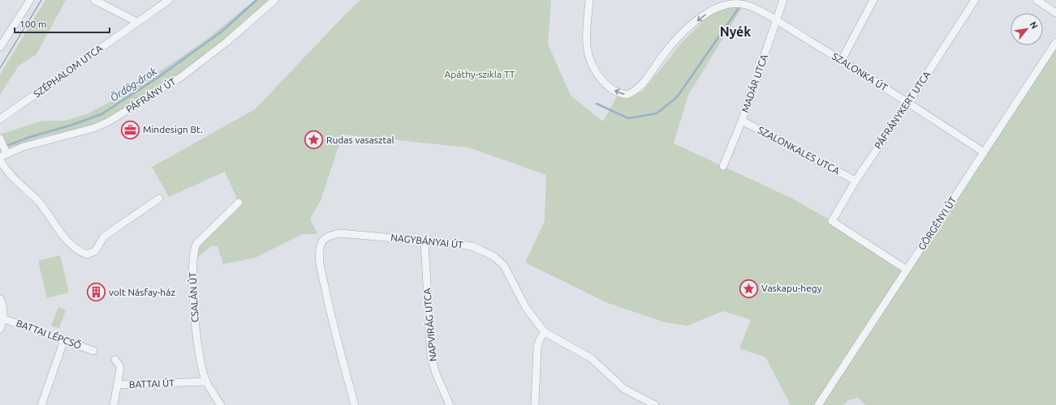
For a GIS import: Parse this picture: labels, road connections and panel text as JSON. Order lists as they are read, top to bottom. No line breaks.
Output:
{"streets":{"street":["SZÉPHALOM UTCA","SZALONKA ÚT","MADÁR UTCA","PÁFRÁNY ÚT","PÁFRÁNYKERT UTCA","SZALONKALES UTCA","GÖRGÉNYI ÚT","NAGYBÁNYAI ÚT","CSALÁN ÚT","NAPVIRÁG UTCA","BATTAI LÉPCSŐ","BATTAI ÚT"]},"crossings":[["SZALONKA ÚT","MADÁR UTCA"],["SZALONKA ÚT","PÁFRÁNYKERT UTCA"],["SZALONKA ÚT","GÖRGÉNYI ÚT"],["MADÁR UTCA","SZALONKALES UTCA"],["PÁFRÁNYKERT UTCA","SZALONKALES UTCA"],["PÁFRÁNYKERT UTCA","GÖRGÉNYI ÚT"],["NAGYBÁNYAI ÚT","NAPVIRÁG UTCA"],["CSALÁN ÚT","BATTAI ÚT"]],"districts":["Nyék"],"water":["Ördög-árok"],"parks":["Apáthy-szikla TT"],"places":{"office":["Mindesign Bt."],"place":["Rudas vasasztal","Vaskapu-hegy"],"building":["volt Násfay-ház"]},"scale_bar":"100 m","north":"top right"}
